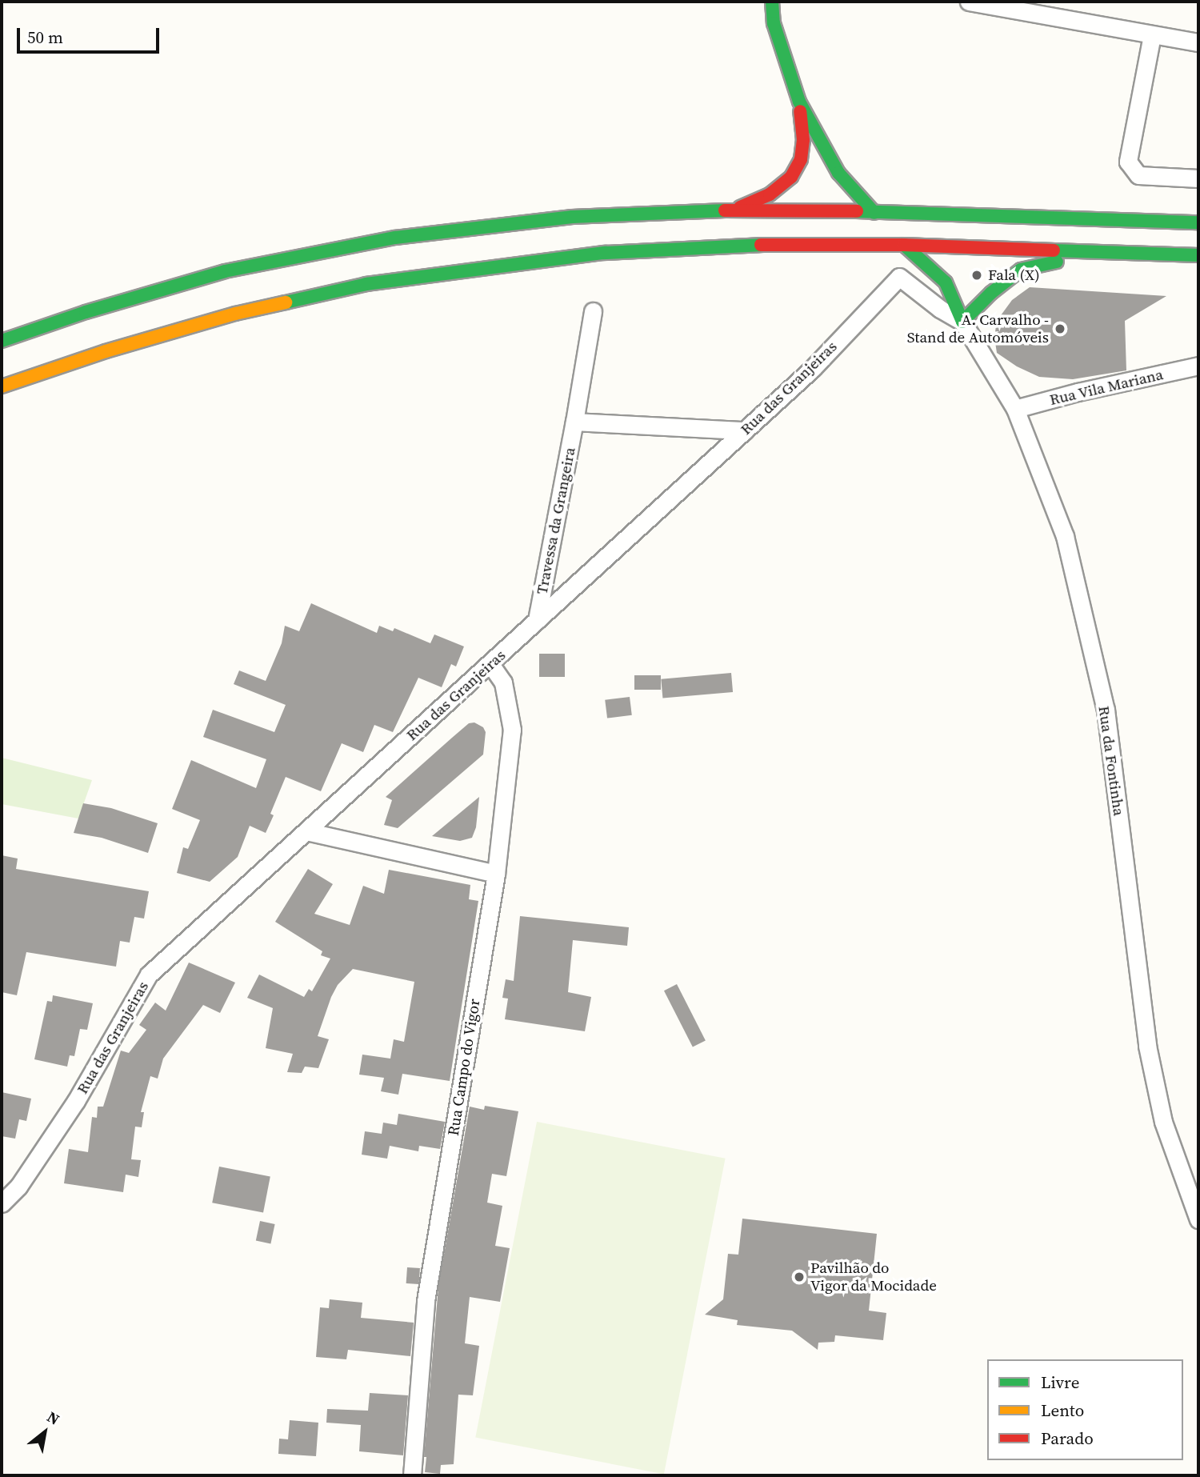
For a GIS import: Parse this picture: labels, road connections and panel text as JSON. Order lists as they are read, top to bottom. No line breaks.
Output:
{"streets":{"street":["Rua Vila Mariana","Rua das Granjeiras","Travessa da Grangeira","Rua da Fontinha","Rua Campo do Vigor"]},"crossings":[["Rua Vila Mariana","Rua da Fontinha"],["Rua das Granjeiras","Travessa da Grangeira"],["Rua das Granjeiras","Rua da Fontinha"],["Rua das Granjeiras","Rua Campo do Vigor"]],"places":["Fala (X)","A. Carvalho - Stand de Automóveis","Pavilhão do Vigor da Mocidade"],"legend":["Livre","Lento","Parado"],"scale_bar":"50 m","north":"top right"}
